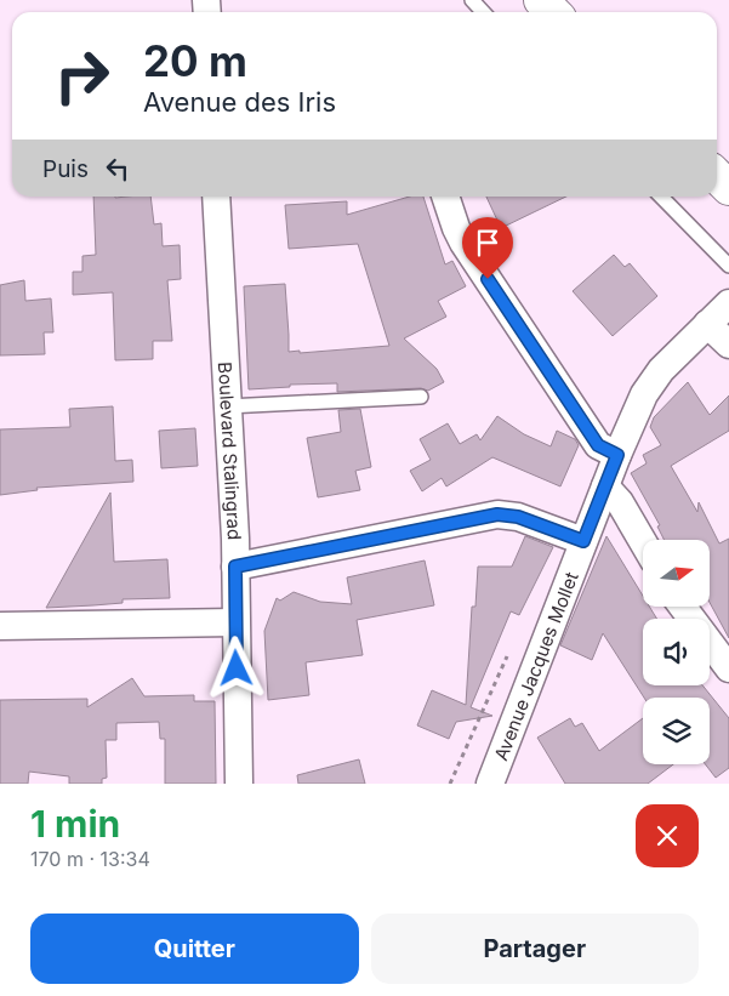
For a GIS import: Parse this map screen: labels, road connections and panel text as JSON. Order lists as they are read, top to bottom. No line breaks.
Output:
{"streets":{"street":["Boulevard Stalingrad","Avenue Jacques Mollet"]},"north":"right","page":{"turn":["20 m","Avenue des Iris"],"then":"Puis","heading":["1 min","170 m · 13:34"],"buttons":["Quitter","Partager"]}}
